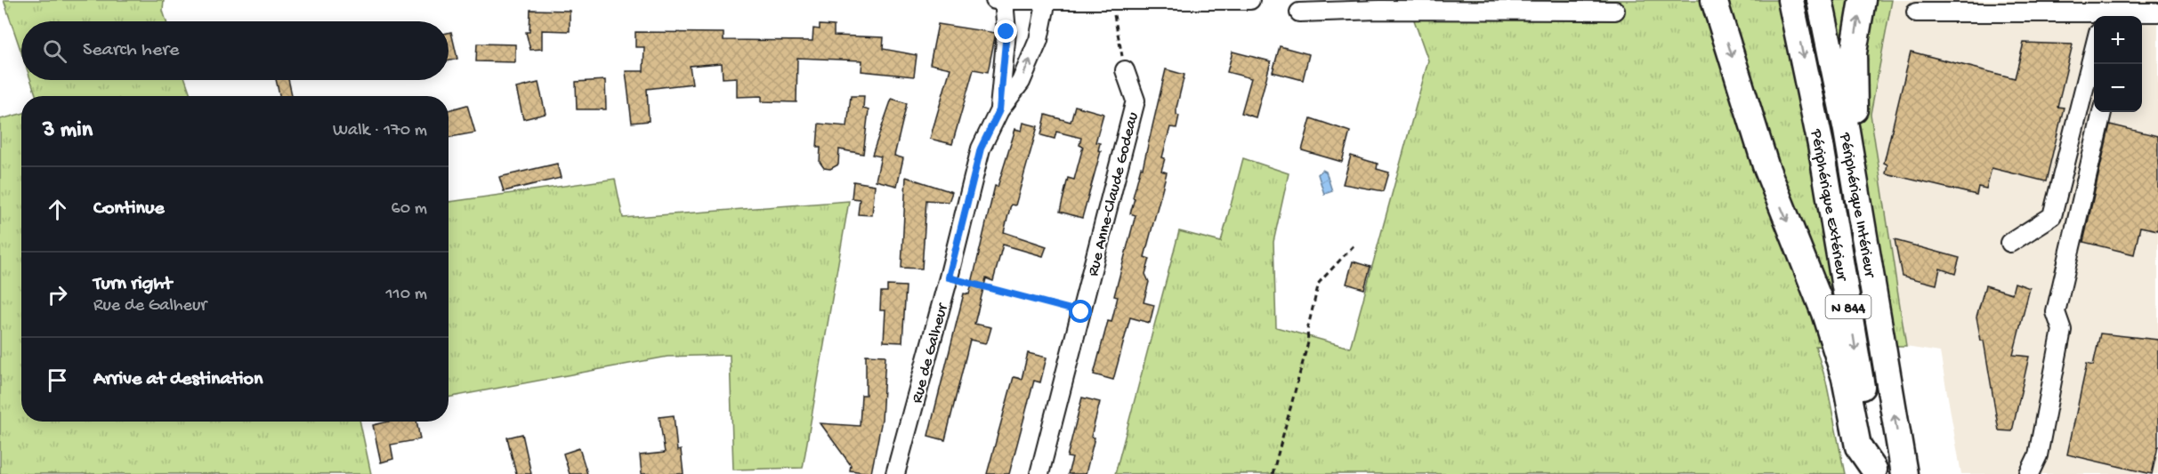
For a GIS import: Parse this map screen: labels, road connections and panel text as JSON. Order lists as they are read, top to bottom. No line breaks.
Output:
{"streets":{"highway":["Périphérique Extérieur","Périphérique Intérieur","N 844"],"street":["Rue Anne-Claude Godeau","Rue de Galheur"]},"page":{"map_buttons":["+","−"],"search":"Search here","heading":["3 min","Walk · 170 m"],"list":[["Continue","60 m"],["Turn right","Rue de Galheur","110 m"],"Arrive at destination"]}}
